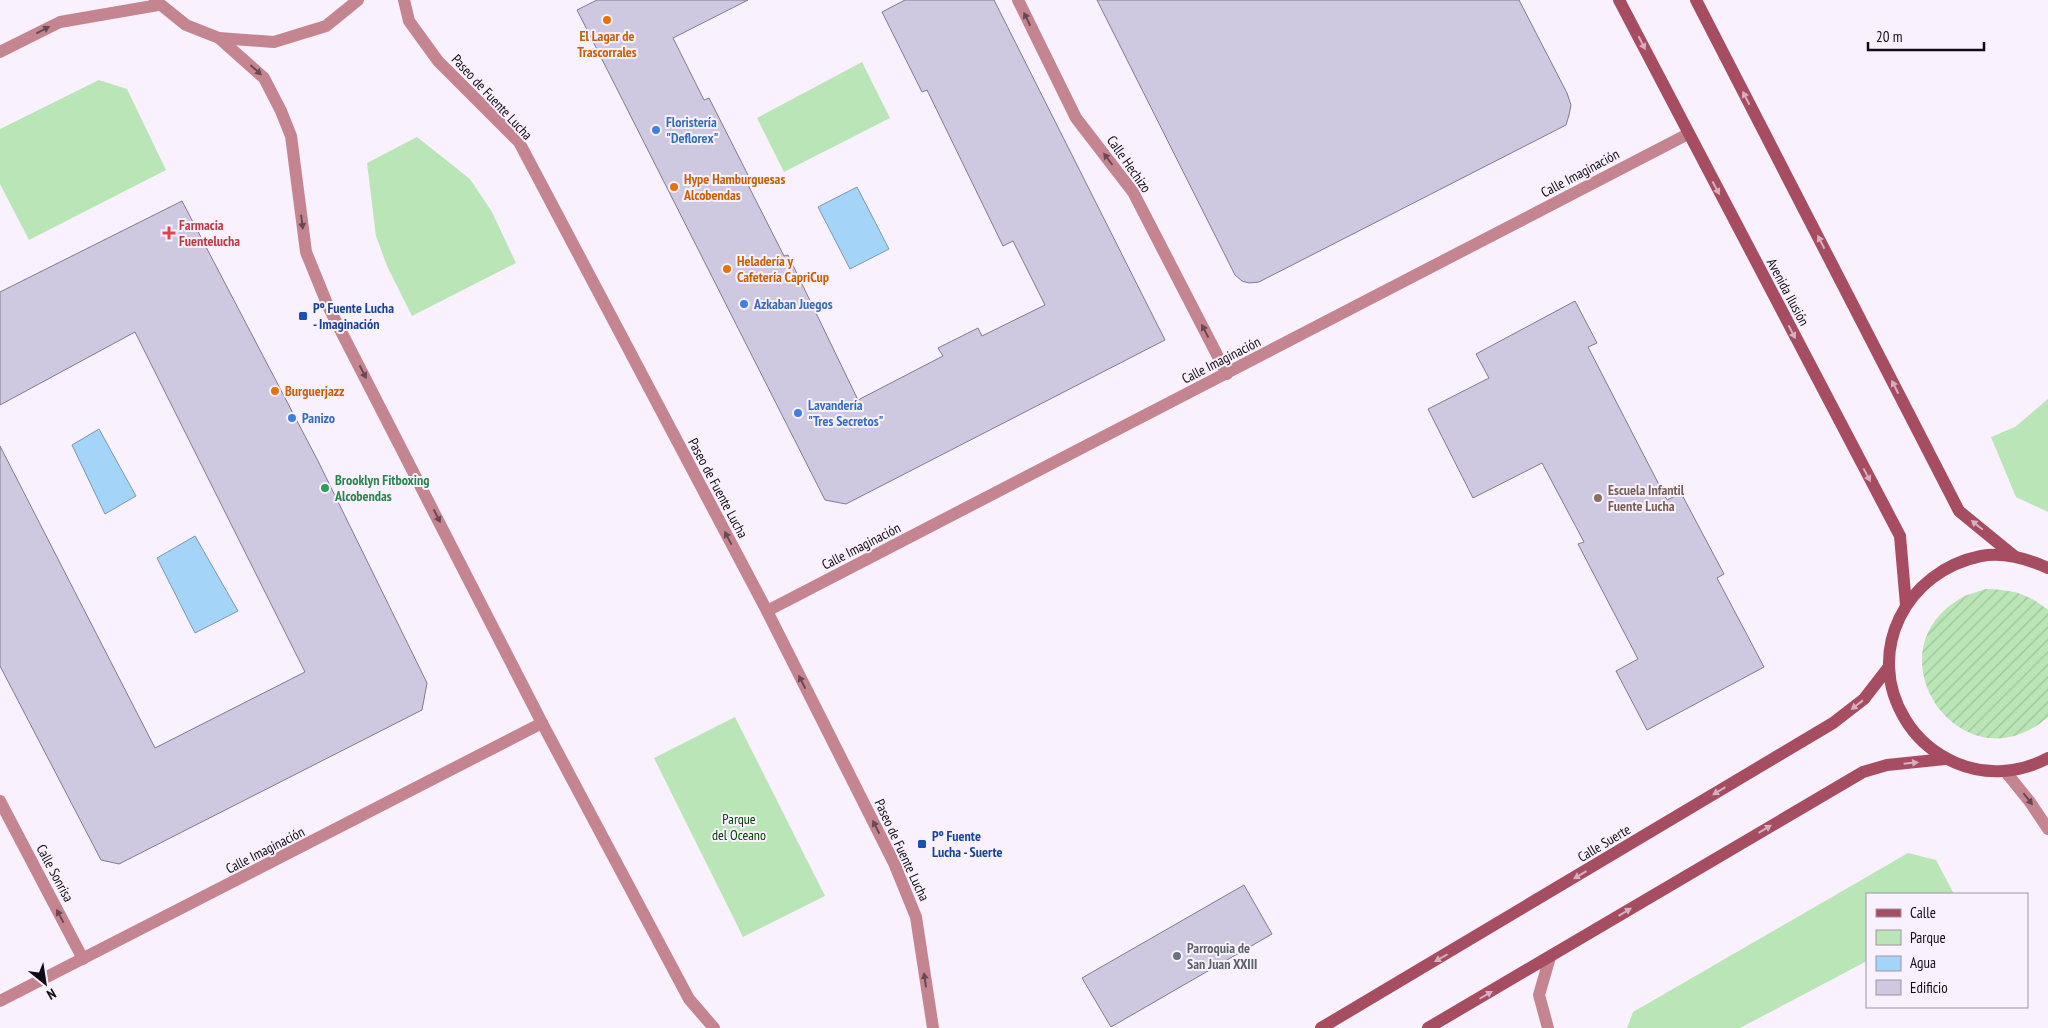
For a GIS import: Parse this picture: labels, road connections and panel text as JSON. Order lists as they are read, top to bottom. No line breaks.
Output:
{"streets":{"main road":["Avenida Ilusión","Calle Suerte"],"street":["Paseo de Fuente Lucha","Calle Hechizo","Calle Imaginación","Calle Sonrisa"]},"crossings":[["Paseo de Fuente Lucha","Calle Imaginación"],["Calle Hechizo","Calle Imaginación"],["Calle Imaginación","Avenida Ilusión"],["Calle Imaginación","Calle Sonrisa"]],"one_way":["Paseo de Fuente Lucha","Calle Hechizo","Calle Sonrisa"],"parks":["Parque del Oceano"],"places":{"other":["El Lagar de Trascorrales","Floristería \"Deflorex\"","Hype Hamburguesas Alcobendas","Heladería y Cafetería CapriCup","Azkaban Juegos","Burguerjazz","Lavandería \"Tres Secretos\"","Panizo","Brooklyn Fitboxing Alcobendas","Escuela Infantil Fuente Lucha","Parroquia de San Juan XXIII"],"health":["Farmacia Fuentelucha"],"transit":["Pº Fuente Lucha - Imaginación","Pº Fuente Lucha - Suerte"]},"legend":["Calle","Parque","Agua","Edificio"],"scale_bar":"20 m","north":"bottom right"}
